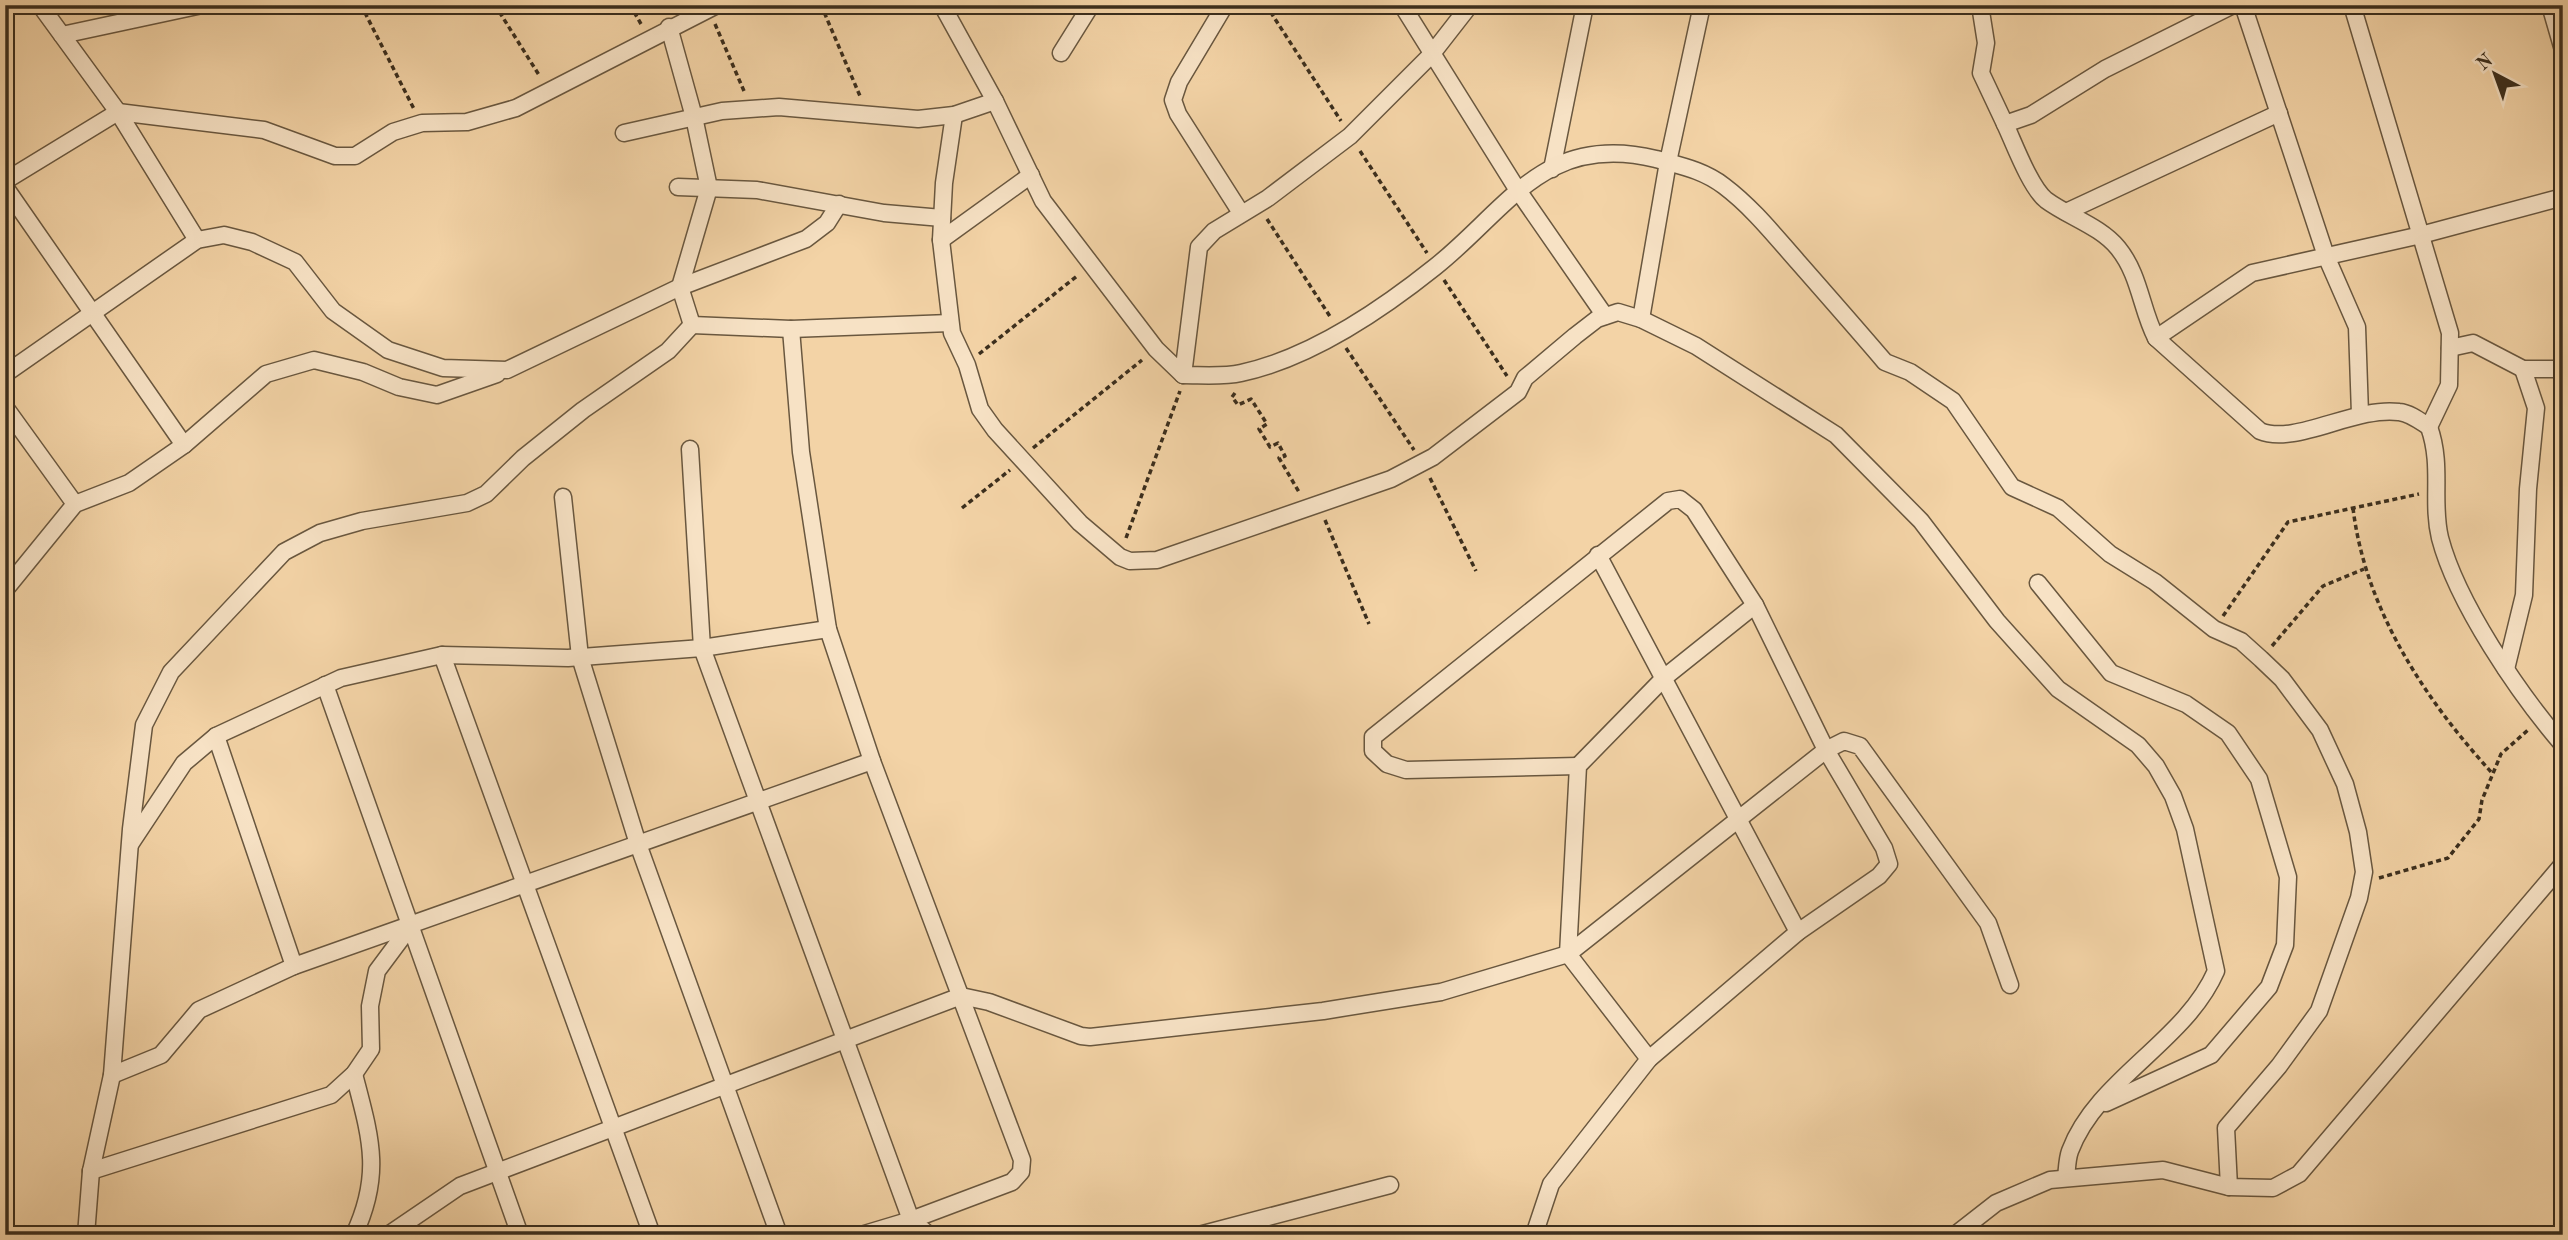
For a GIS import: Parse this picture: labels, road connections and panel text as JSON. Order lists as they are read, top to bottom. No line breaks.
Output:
{"north":"top left"}
